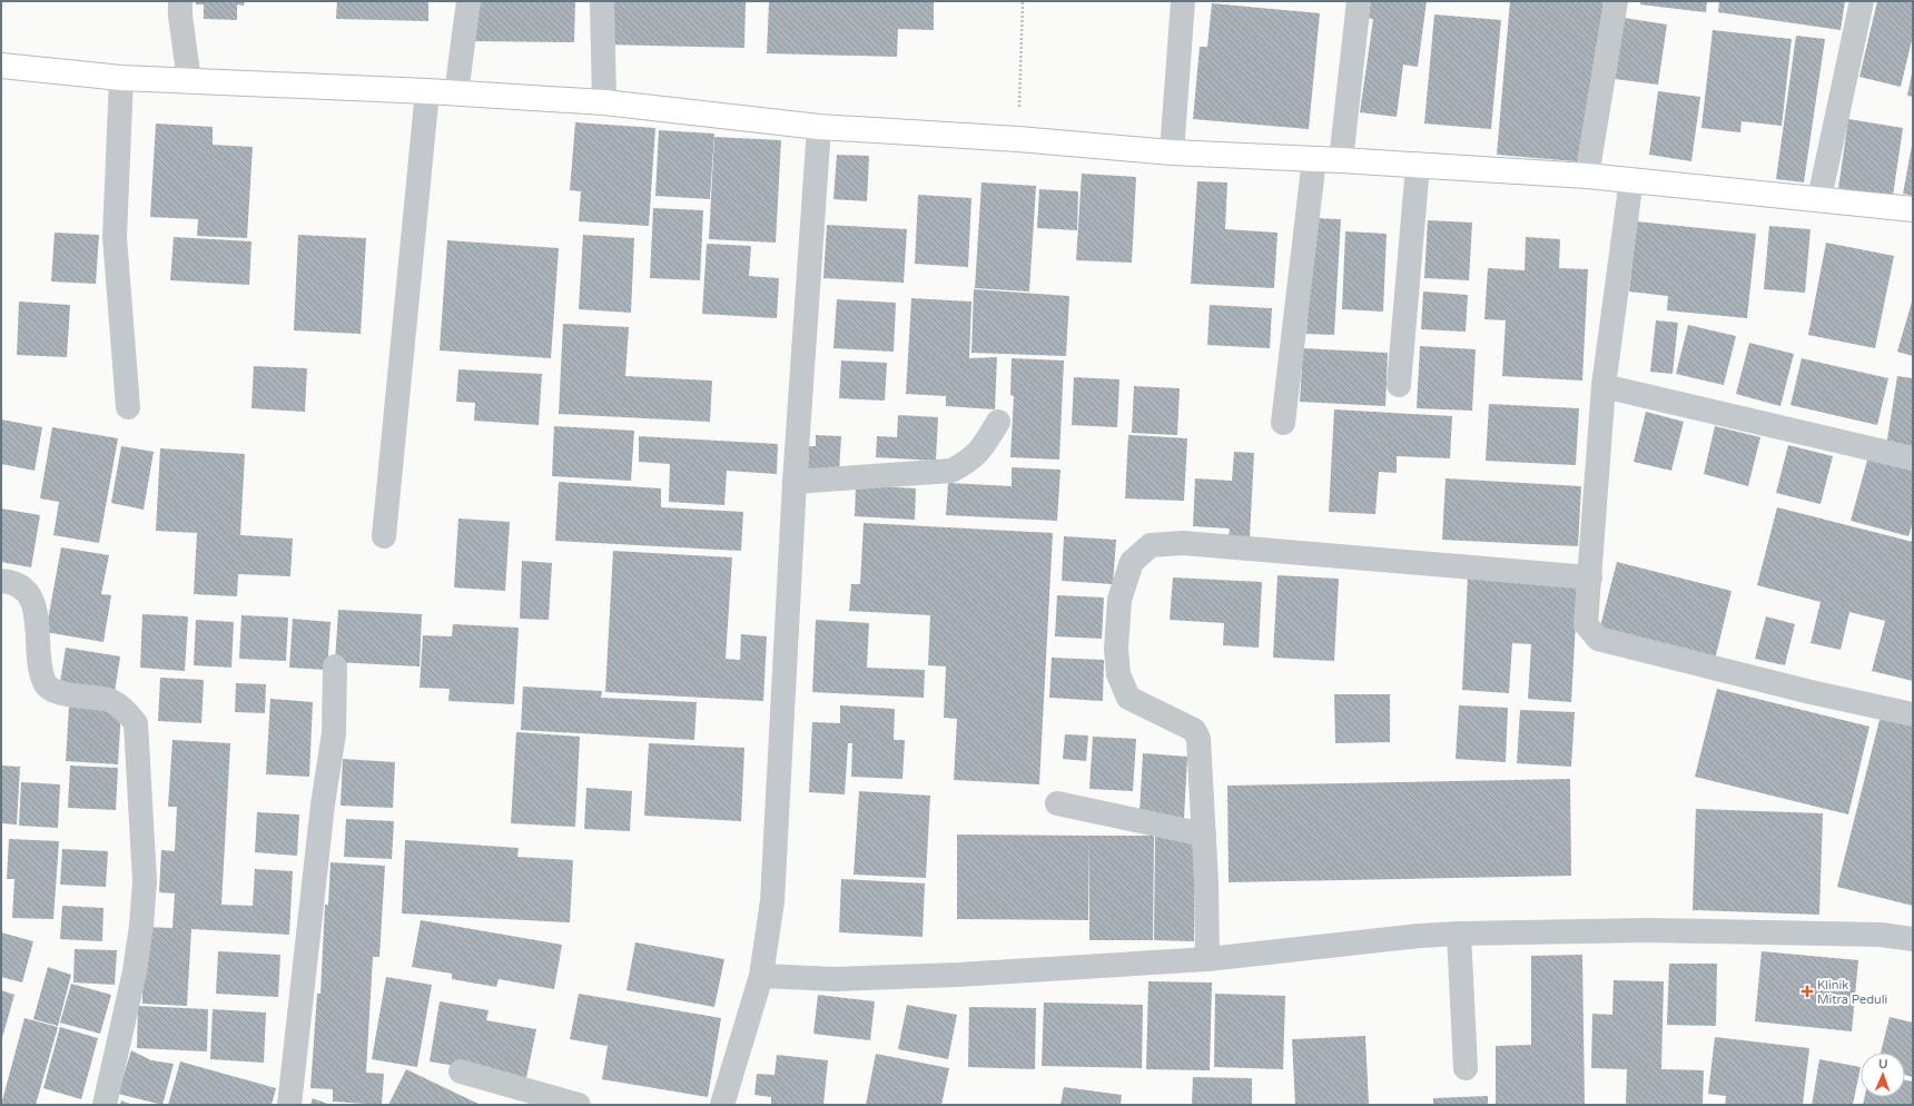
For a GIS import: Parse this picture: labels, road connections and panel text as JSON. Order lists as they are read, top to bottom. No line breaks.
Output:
{"places":{"health":["Klinik Mitra Peduli"]},"north":"top"}
